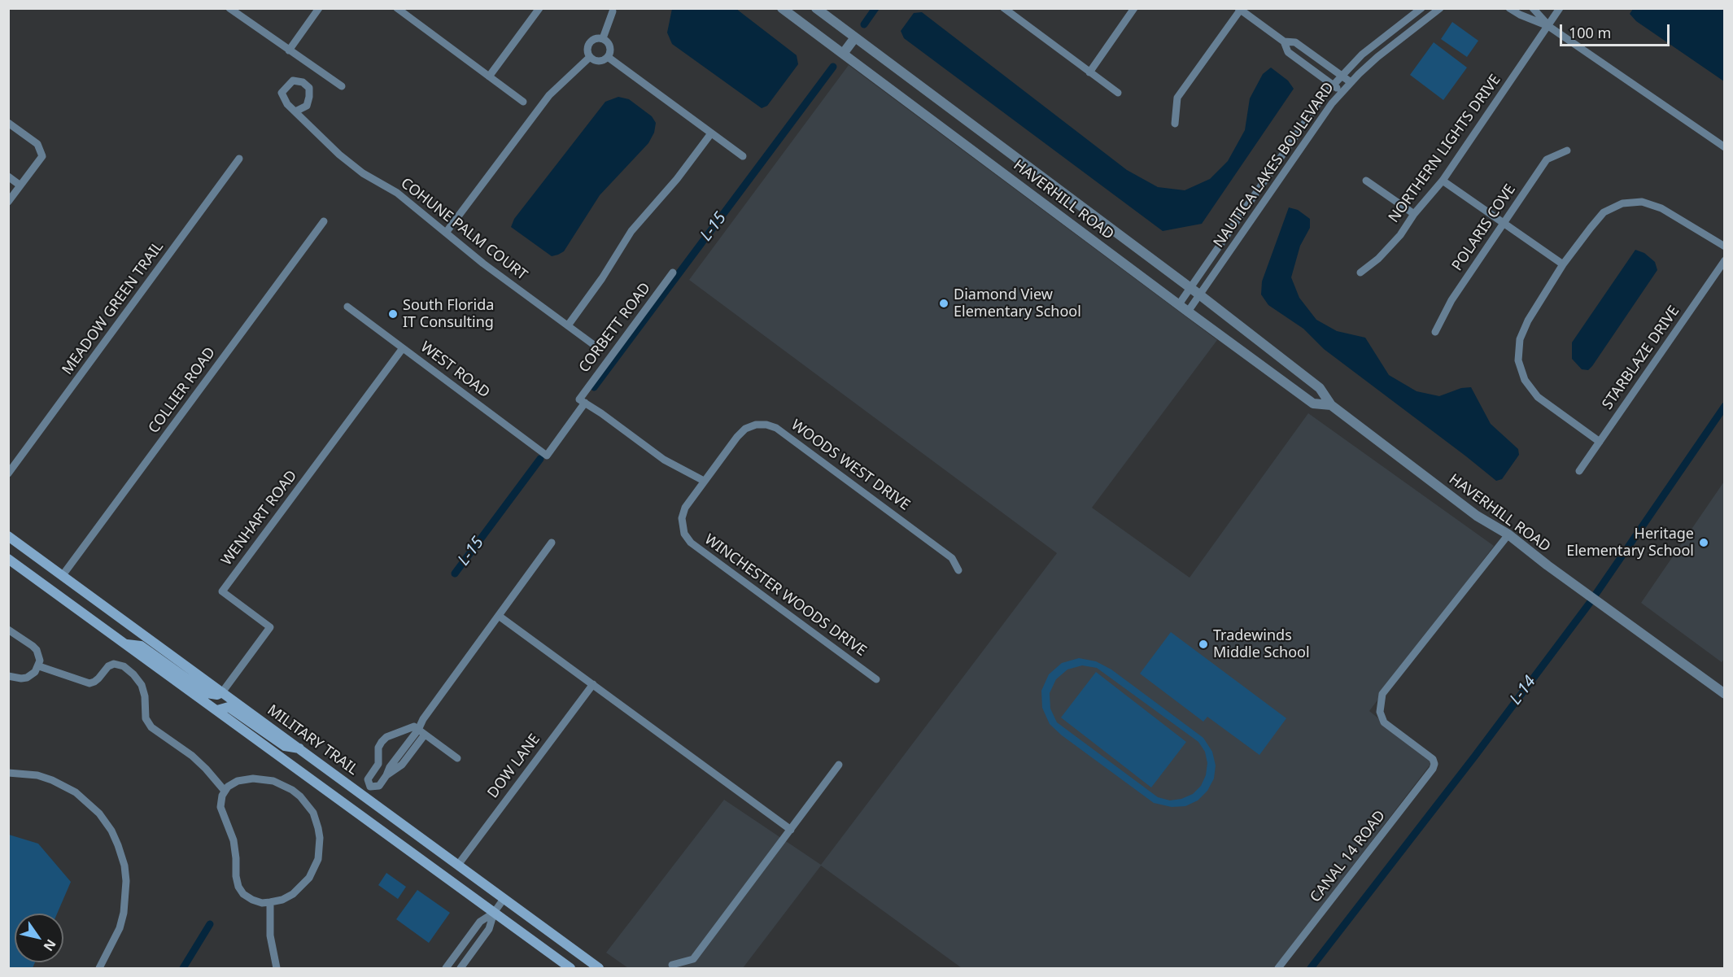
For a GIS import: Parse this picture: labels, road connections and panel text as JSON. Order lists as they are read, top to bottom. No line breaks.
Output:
{"streets":{"main road":["MILITARY TRAIL"],"street":["NORTHERN LIGHTS DRIVE","NAUTICA LAKES BOULEVARD","HAVERHILL ROAD","POLARIS COVE","COHUNE PALM COURT","MEADOW GREEN TRAIL","CORBETT ROAD","STARBLAZE DRIVE","WEST ROAD","COLLIER ROAD","WOODS WEST DRIVE","WENHART ROAD","WINCHESTER WOODS DRIVE","DOW LANE","CANAL 14 ROAD"]},"crossings":[["NAUTICA LAKES BOULEVARD","HAVERHILL ROAD"],["HAVERHILL ROAD","CANAL 14 ROAD"],["CORBETT ROAD","WEST ROAD"],["WEST ROAD","WENHART ROAD"],["COLLIER ROAD","MILITARY TRAIL"],["WOODS WEST DRIVE","WINCHESTER WOODS DRIVE"],["WENHART ROAD","MILITARY TRAIL"],["MILITARY TRAIL","DOW LANE"]],"water":["L-15","L-14"],"places":["Diamond View Elementary School","South Florida IT Consulting","Heritage Elementary School","Tradewinds Middle School"],"scale_bar":"100 m","north":"bottom right"}
